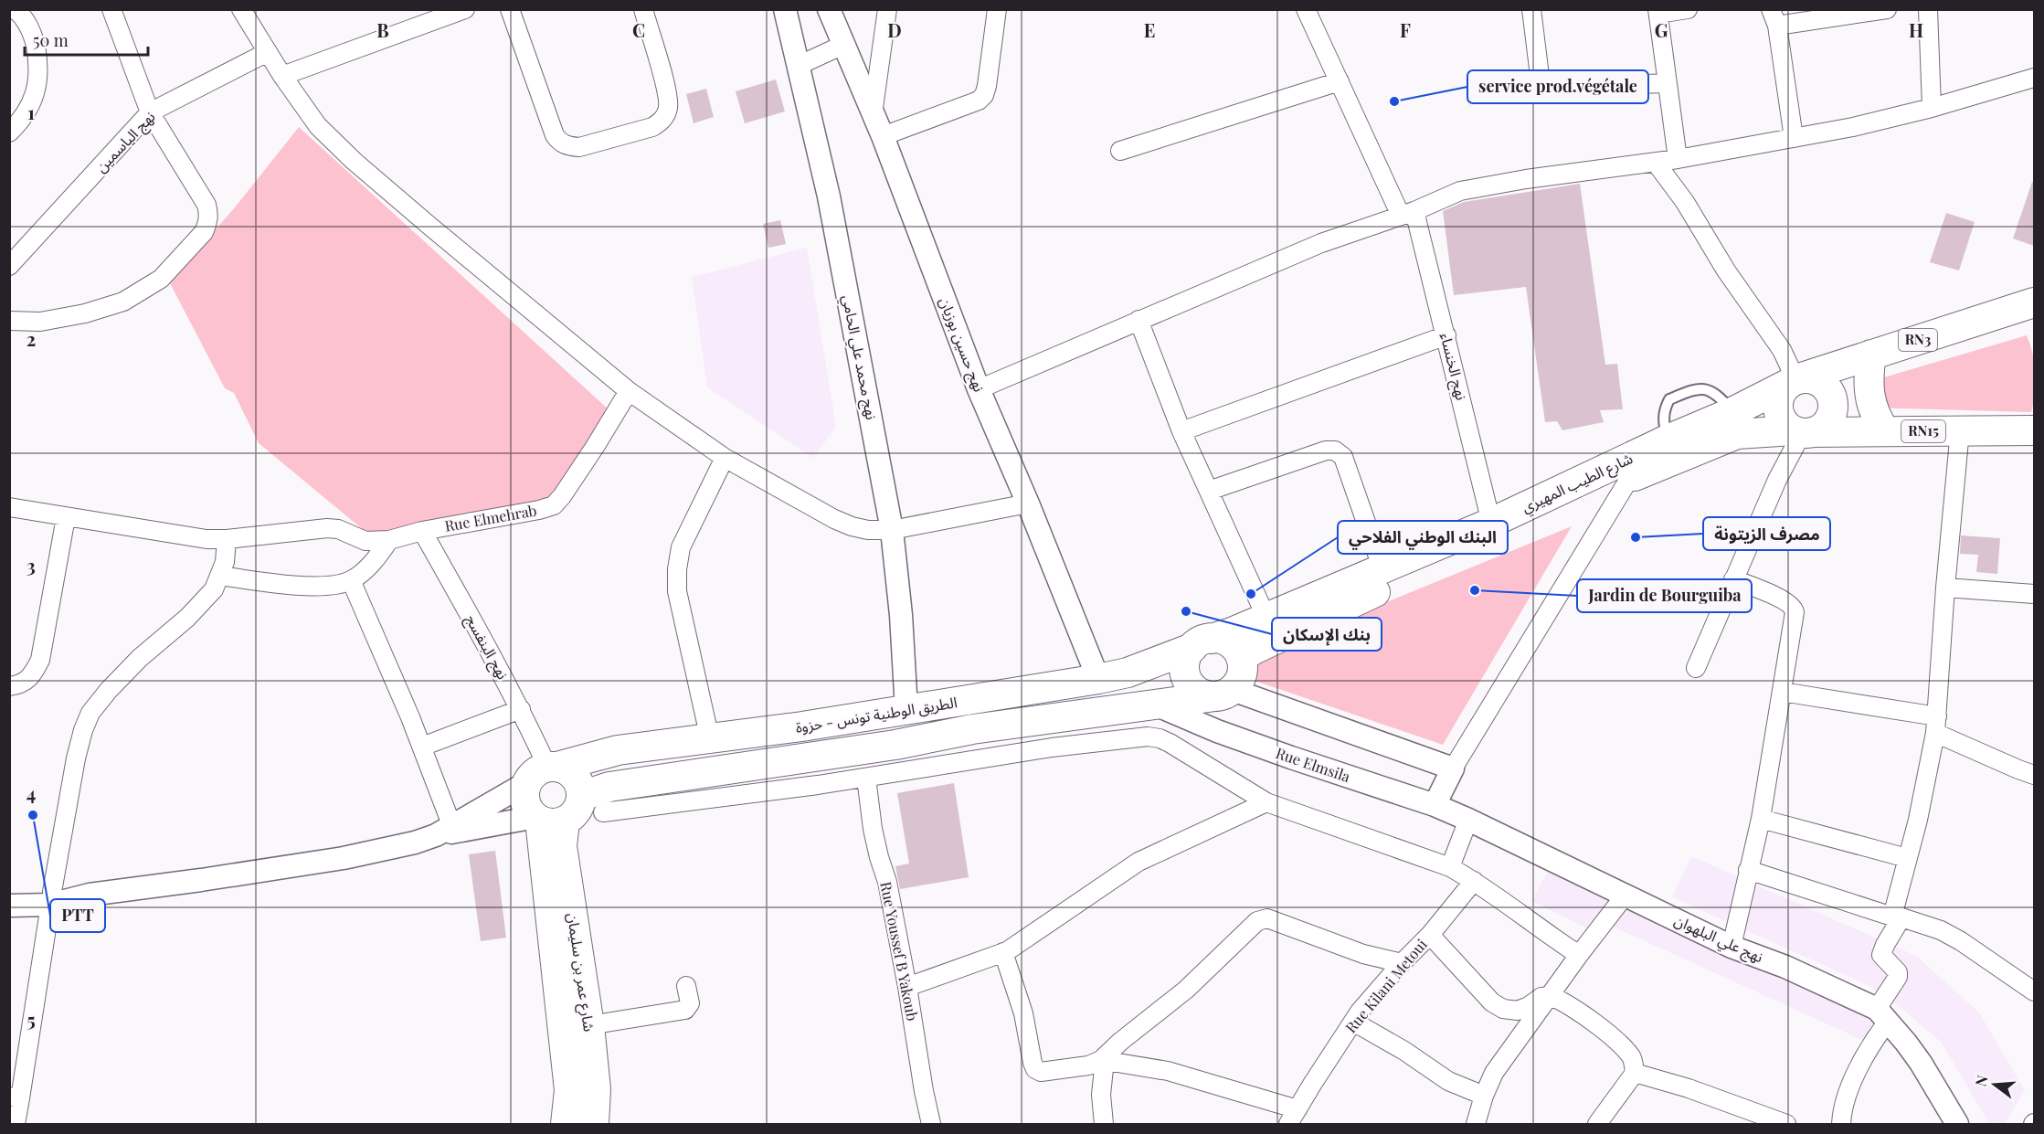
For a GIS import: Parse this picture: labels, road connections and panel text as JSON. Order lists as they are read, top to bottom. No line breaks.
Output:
{"streets":{"main road":["RN3","RN15","شارع الطيب المهيري","الطريق الوطنية تونس - حزوة","شارع عمر بن سليمان"],"street":["نهج الياسمين","نهج حسين بوزيان","نهج محمد علي الحامي","نهج الخنساء","Rue Elmehrab","نهج البنفسج","Rue Elmsila","نهج علي البلهوان","Rue Youssef B Yakoub","Rue Kilani Metoui"]},"crossings":[["RN3","RN15"],["RN3","شارع الطيب المهيري"],["نهج حسين بوزيان","الطريق الوطنية تونس - حزوة"],["نهج محمد علي الحامي","الطريق الوطنية تونس - حزوة"],["نهج الخنساء","شارع الطيب المهيري"],["RN15","شارع الطيب المهيري"],["شارع الطيب المهيري","الطريق الوطنية تونس - حزوة"],["Rue Elmehrab","نهج البنفسج"],["نهج البنفسج","الطريق الوطنية تونس - حزوة"],["الطريق الوطنية تونس - حزوة","Rue Elmsila"],["Rue Elmsila","نهج علي البلهوان"]],"places":["service prod.végétale","مصرف الزيتونة","Jardin de Bourguiba","البنك الوطني الفلاحي","بنك الإسكان","PTT"],"scale_bar":"50 m","north":"left","grid":{"columns":["B","C","D","E","F","G","H"],"rows":["1","2","3","4","5"]}}
